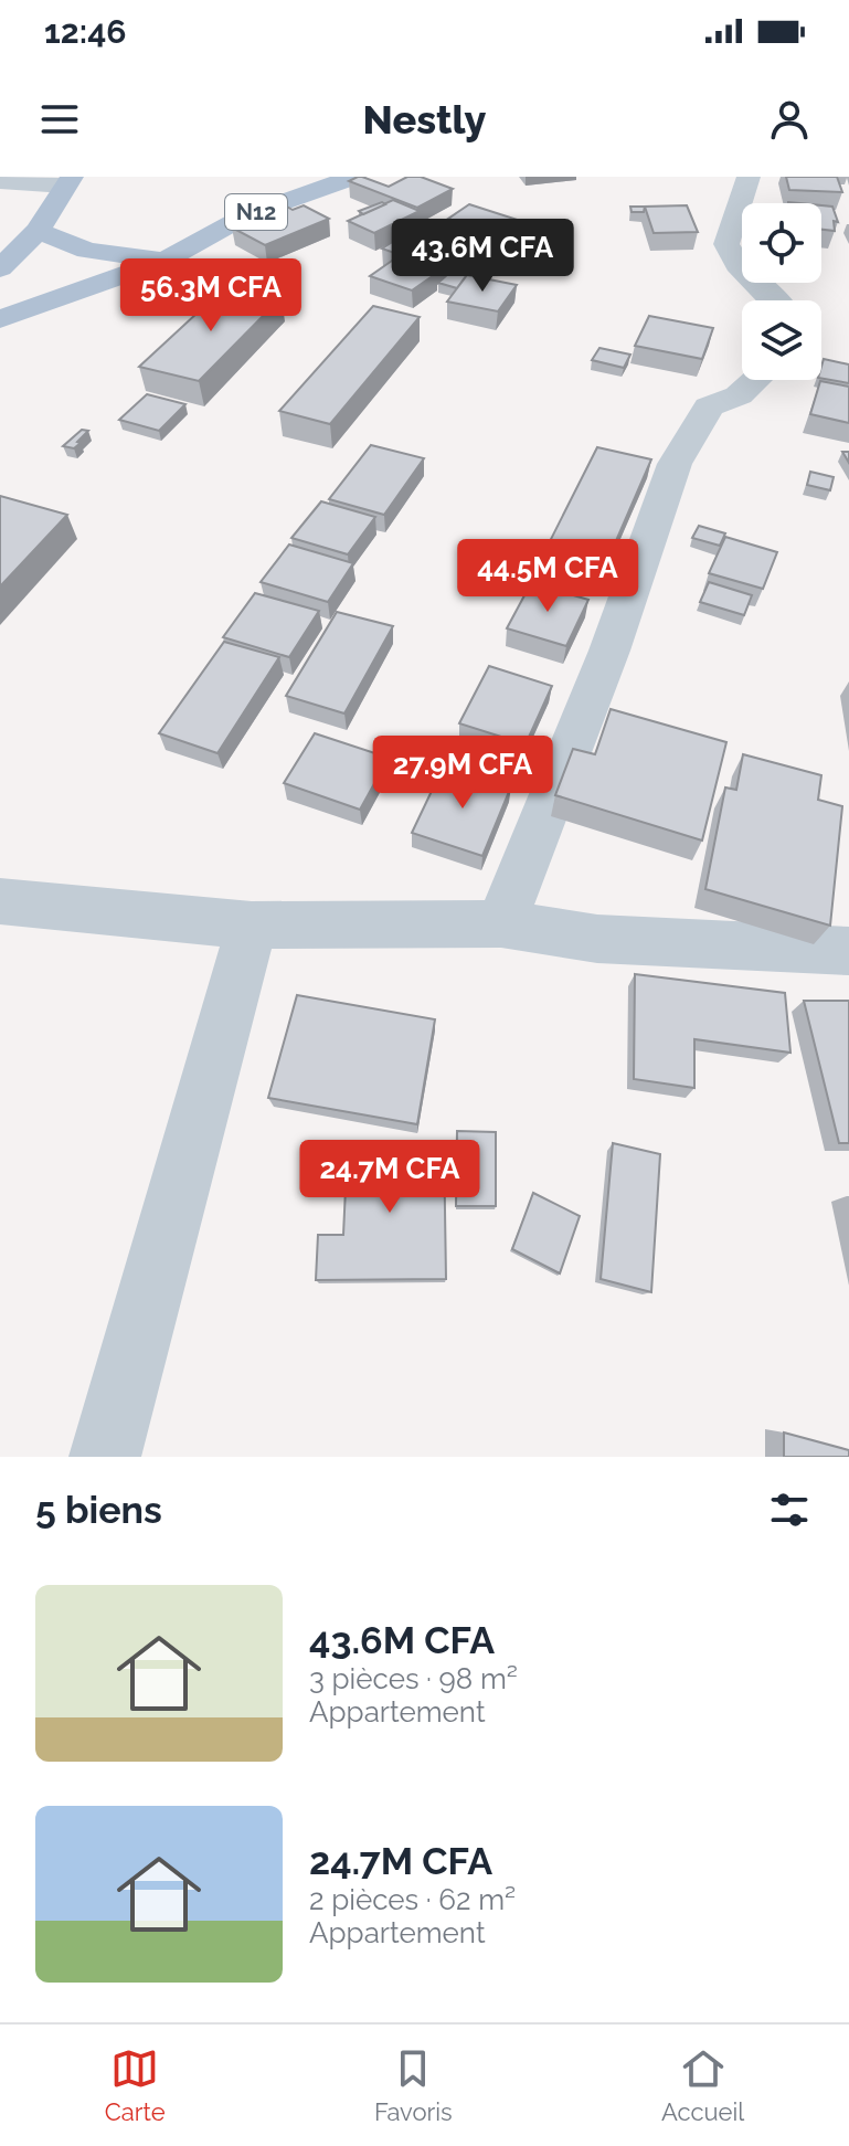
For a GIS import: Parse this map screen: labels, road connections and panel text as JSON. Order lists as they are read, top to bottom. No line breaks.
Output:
{"streets":{"main road":["N12"]},"page":{"status":"12:46","header":"Nestly","price":["43.6M CFA","56.3M CFA","44.5M CFA","27.9M CFA","24.7M CFA"],"heading":"5 biens","list":[{"name":"43.6M CFA","note":"3 pièces · 98 m² · Appartement"},{"name":"24.7M CFA","note":"2 pièces · 62 m² · Appartement"}],"tabs":["Carte","Favoris","Accueil"]}}
